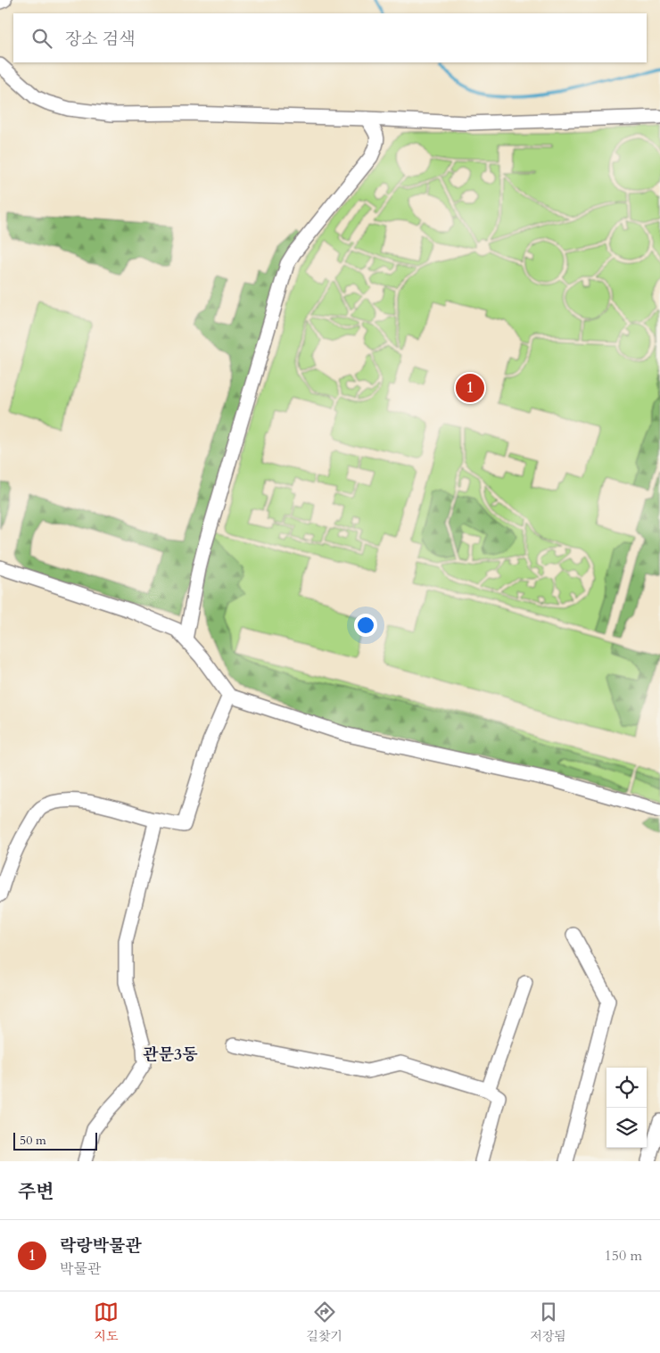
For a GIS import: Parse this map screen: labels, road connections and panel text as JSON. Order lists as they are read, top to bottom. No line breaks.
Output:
{"districts":["관문3동"],"scale_bar":"50 m","page":{"search":"장소 검색","pins":"1","scale":"50 m","heading":"주변","list":[{"mark":"1","name":"락랑박물관","note":"박물관","value":"150 m"}],"nav":["지도","길찾기","저장됨"]}}
